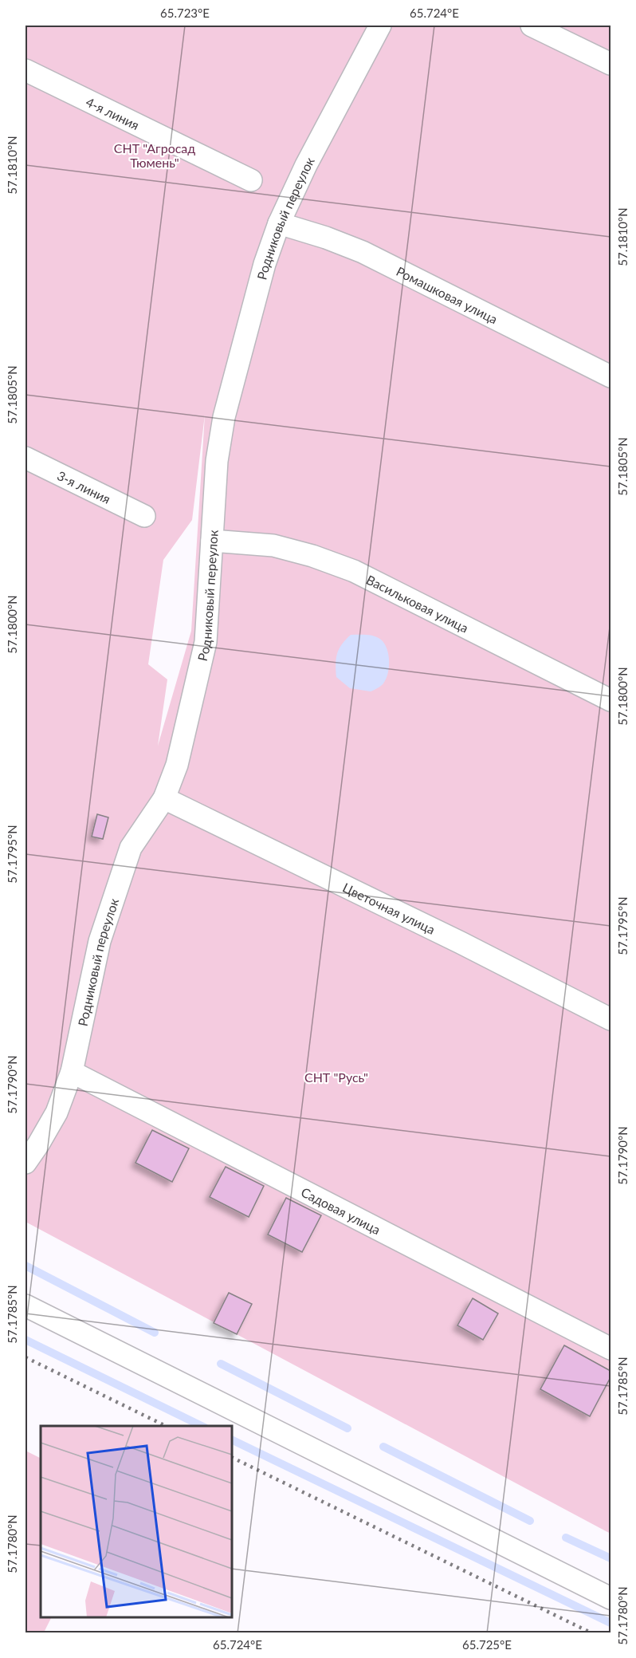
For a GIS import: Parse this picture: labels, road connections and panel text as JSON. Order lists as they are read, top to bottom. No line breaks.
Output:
{"streets":{"street":["4-я линия","Родниковый переулок","Ромашковая улица","3-я линия","Васильковая улица","Цветочная улица","Садовая улица"]},"crossings":[["Родниковый переулок","Ромашковая улица"],["Родниковый переулок","Васильковая улица"],["Родниковый переулок","Цветочная улица"],["Родниковый переулок","Садовая улица"]],"parks":["СНТ \"Агросад Тюмень\"","СНТ \"Русь\""],"coordinates":["65.723°E","65.724°E","57.1810°N","57.1805°N","57.1800°N","57.1795°N","57.1790°N","57.1785°N","57.1780°N","65.725°E"]}
